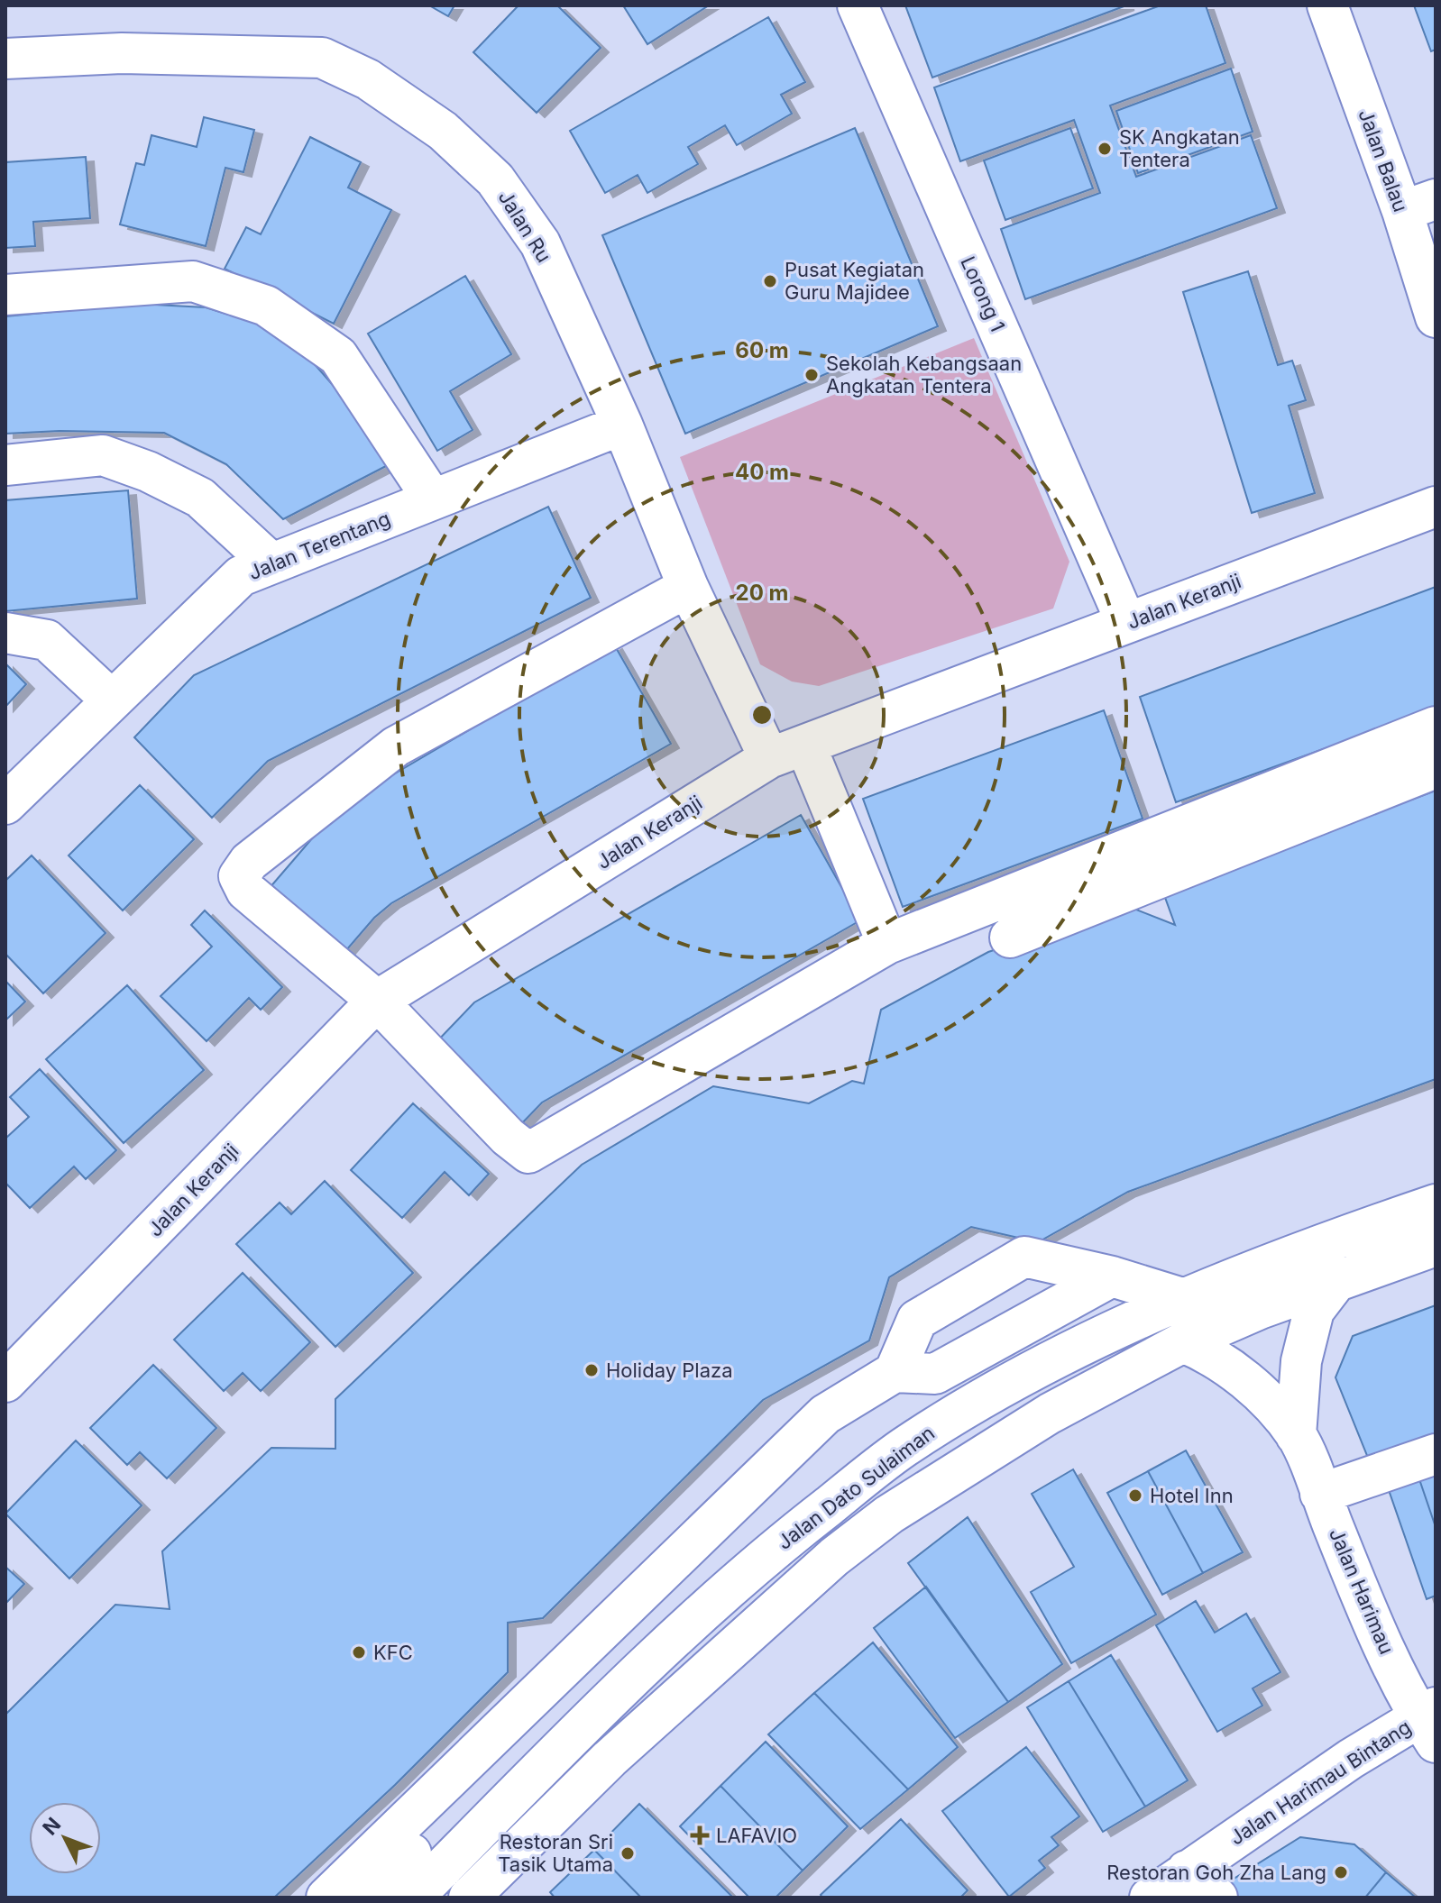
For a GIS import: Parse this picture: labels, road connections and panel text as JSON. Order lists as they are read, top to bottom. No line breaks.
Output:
{"streets":{"street":["Jalan Balau","Jalan Ru","Lorong 1","Jalan Terentang","Jalan Keranji","Jalan Dato Sulaiman","Jalan Harimau","Jalan Harimau Bintang"]},"crossings":[["Jalan Ru","Jalan Terentang"],["Jalan Ru","Jalan Keranji"],["Lorong 1","Jalan Keranji"],["Jalan Dato Sulaiman","Jalan Harimau"],["Jalan Harimau","Jalan Harimau Bintang"]],"places":{"other":["SK Angkatan Tentera","Pusat Kegiatan Guru Majidee","Sekolah Kebangsaan Angkatan Tentera","Holiday Plaza","Hotel Inn","KFC","Restoran Sri Tasik Utama","Restoran Goh Zha Lang"],"health":["LAFAVIO"]},"north":"top left","rings":["60 m","40 m","20 m"]}
